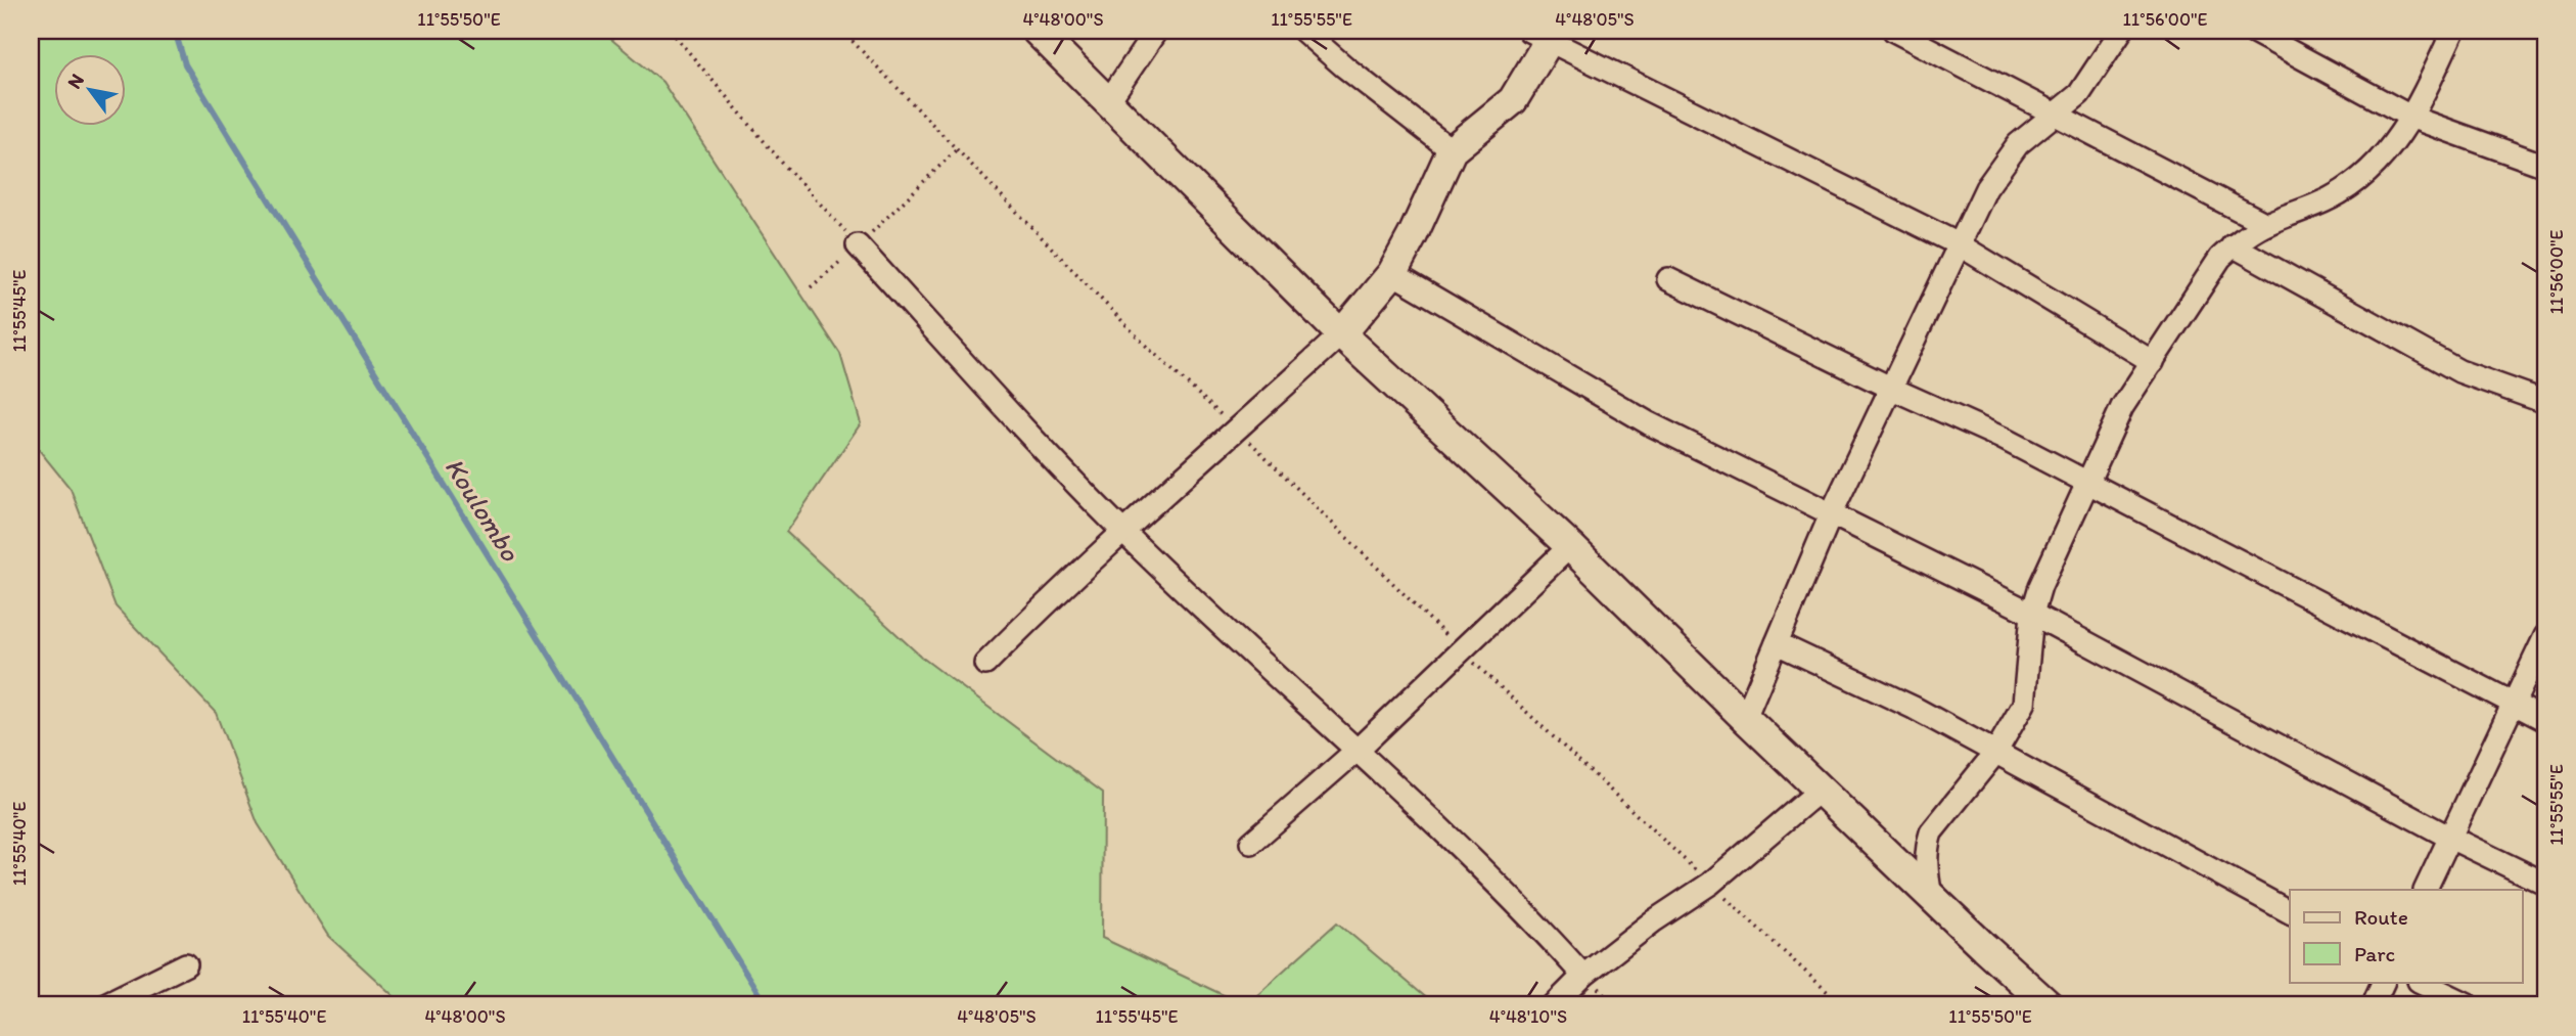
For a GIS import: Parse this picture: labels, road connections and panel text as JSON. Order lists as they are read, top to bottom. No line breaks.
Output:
{"water":["Koulombo"],"legend":["Route","Parc"],"north":"top left","coordinates":["11°55'50\"E","4°48'00\"S","11°55'55\"E","4°48'05\"S","11°56'00\"E","11°55'45\"E","11°55'40\"E","4°48'10\"S"]}
